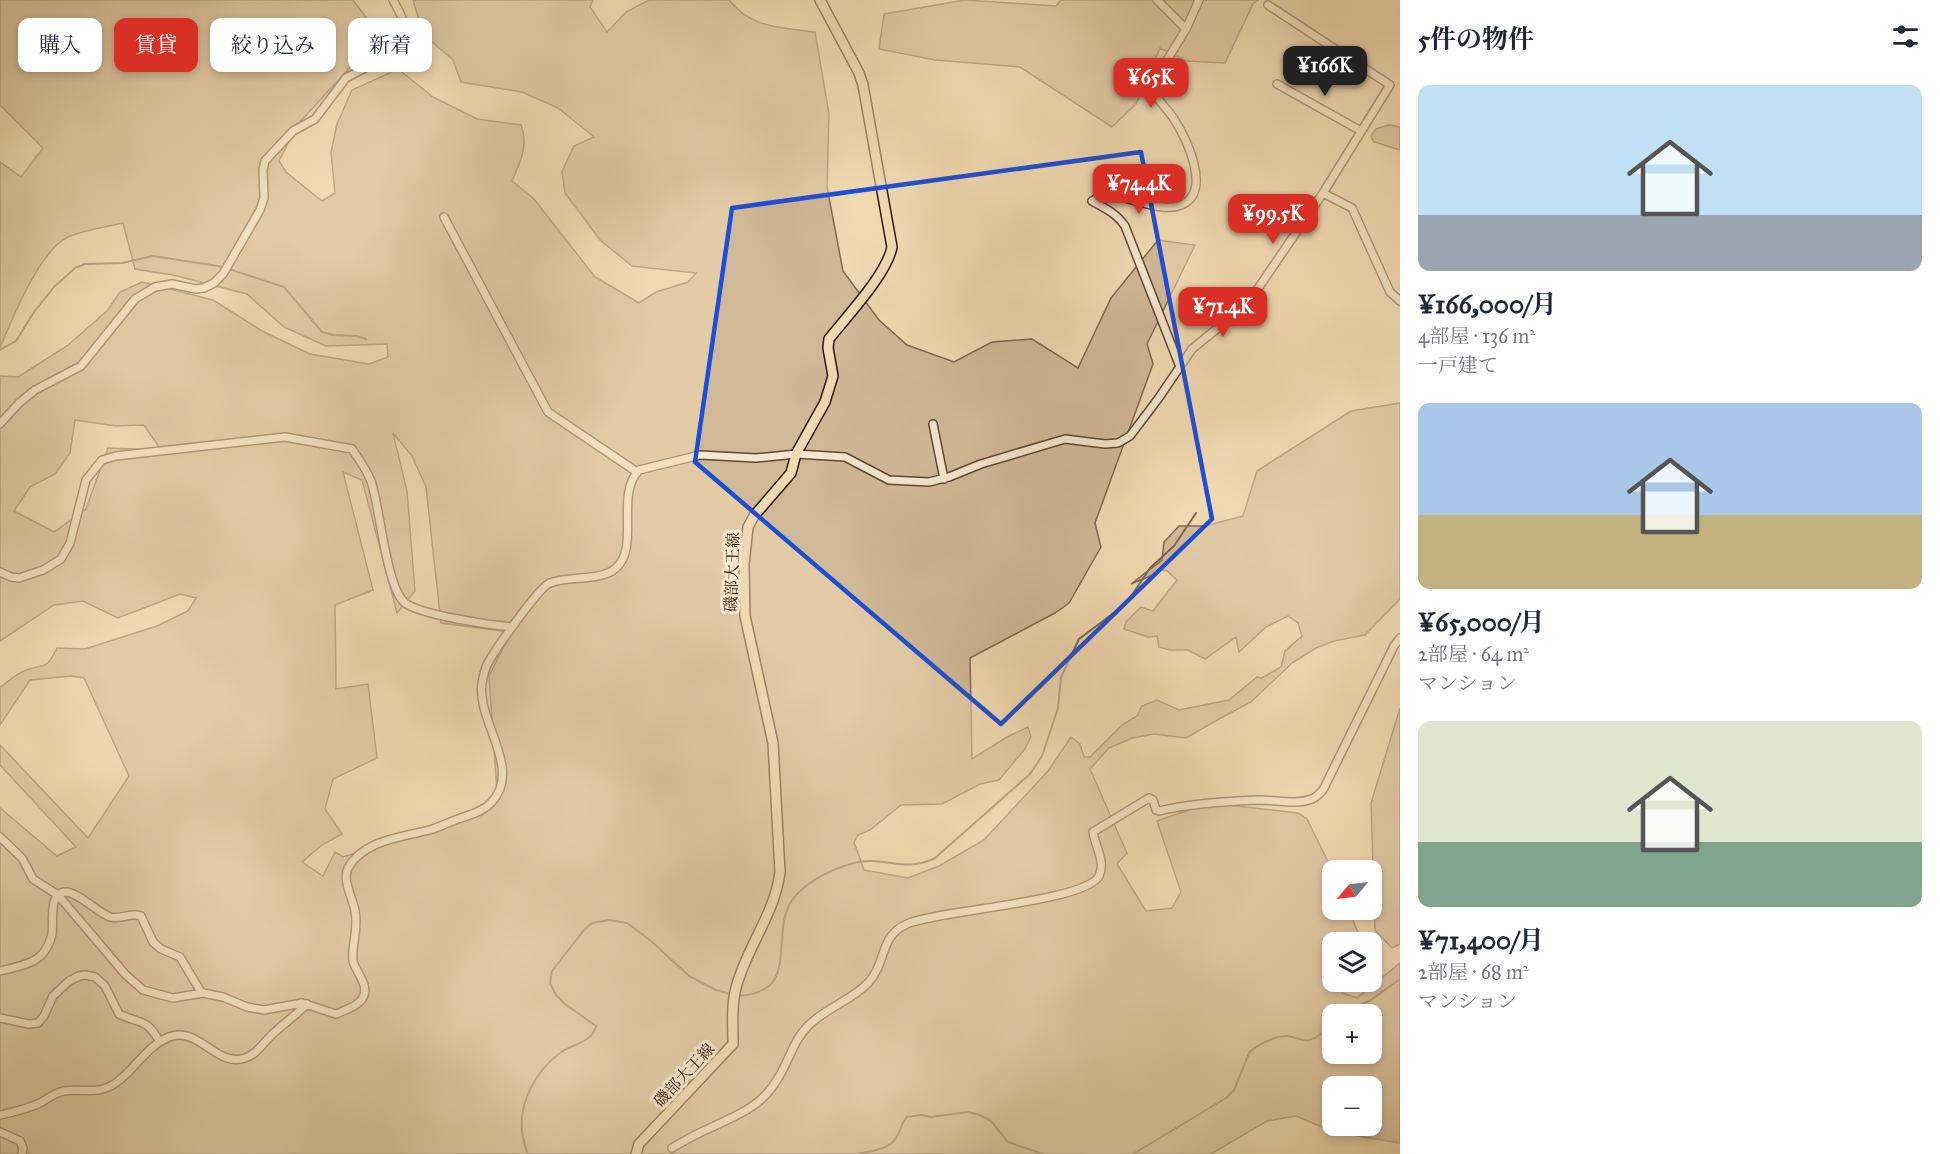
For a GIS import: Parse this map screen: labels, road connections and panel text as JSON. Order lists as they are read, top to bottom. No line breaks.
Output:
{"streets":{"main road":["磯部大王線"]},"north":"bottom left","page":{"heading":"5件の物件","chip":["購入","賃貸","絞り込み","新着"],"price":["¥166K","¥65K","¥74.4K","¥99.5K","¥71.4K"],"list":[{"name":"¥166,000/月","note":"4部屋 · 136 m² · 一戸建て"},{"name":"¥65,000/月","note":"2部屋 · 64 m² · マンション"},{"name":"¥71,400/月","note":"2部屋 · 68 m² · マンション"}],"map_buttons":["+","−"]}}
